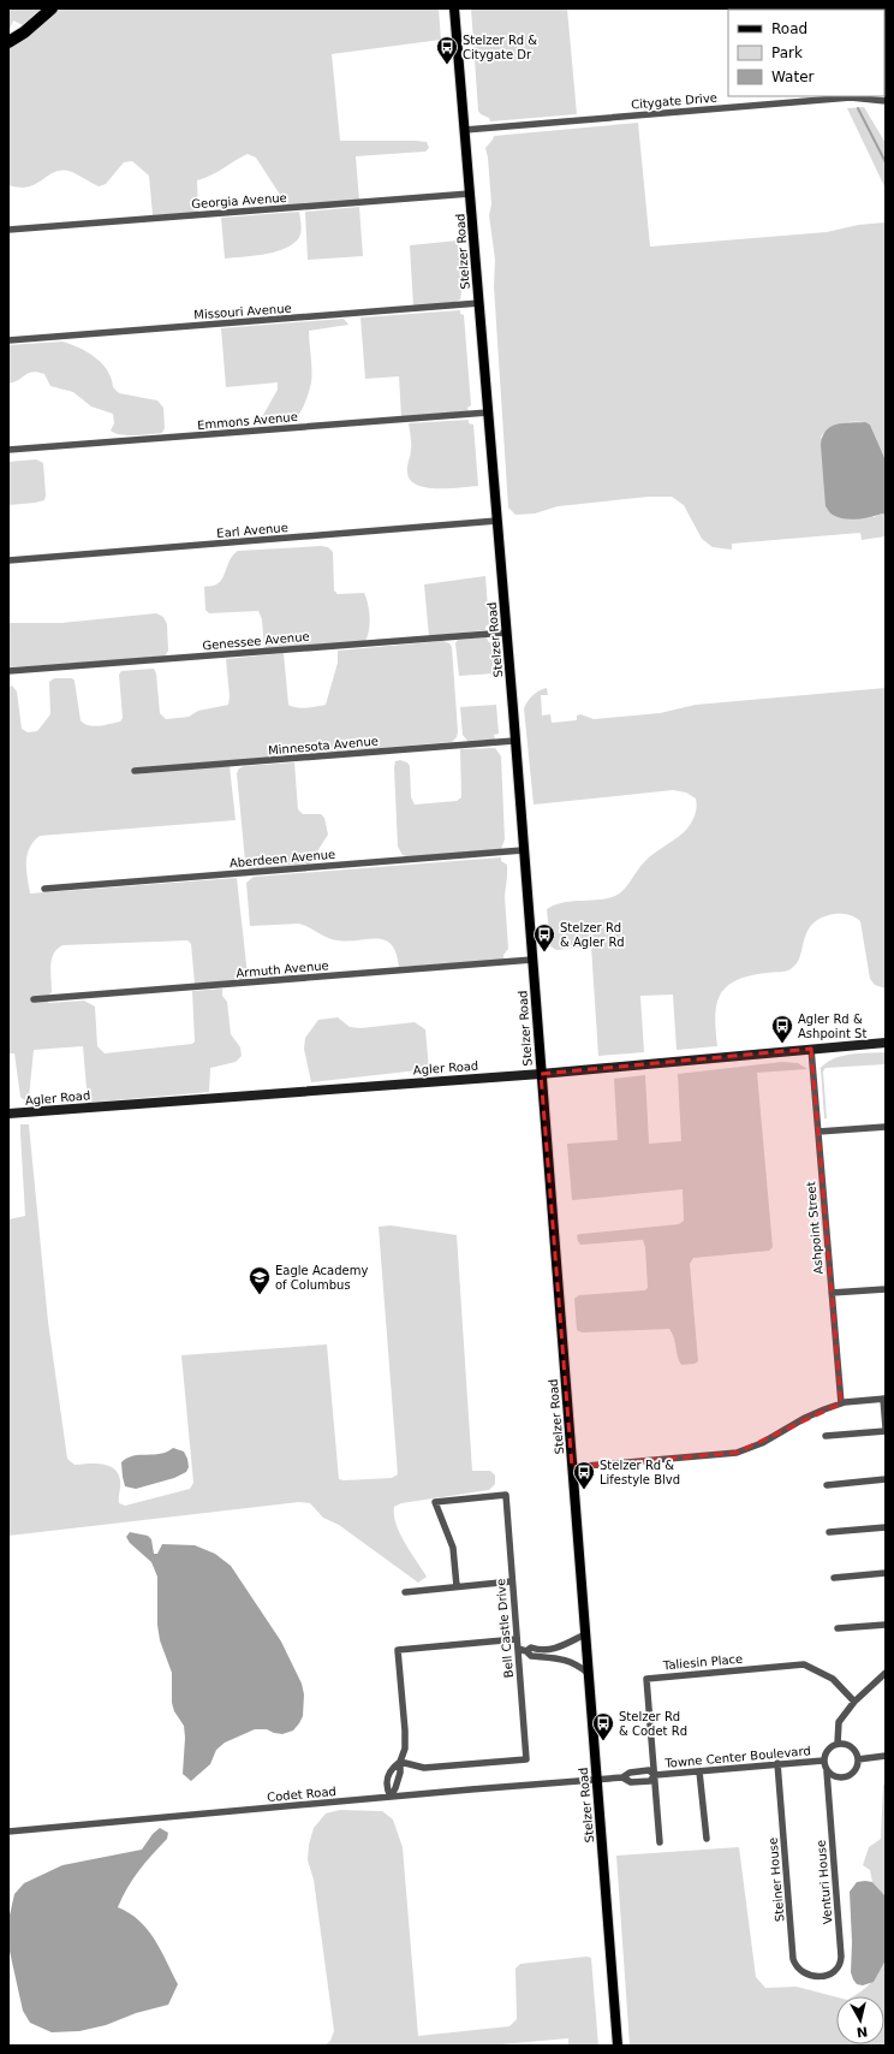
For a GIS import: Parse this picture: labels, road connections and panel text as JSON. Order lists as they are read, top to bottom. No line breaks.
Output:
{"streets":{"main road":["Stelzer Road","Agler Road"],"street":["Citygate Drive","Georgia Avenue","Missouri Avenue","Emmons Avenue","Earl Avenue","Genessee Avenue","Minnesota Avenue","Aberdeen Avenue","Armuth Avenue","Ashpoint Street","Bell Castle Drive","Taliesin Place","Towne Center Boulevard","Codet Road","Steiner House","Venturi House"]},"crossings":[["Citygate Drive","Stelzer Road"],["Georgia Avenue","Stelzer Road"],["Stelzer Road","Missouri Avenue"],["Stelzer Road","Emmons Avenue"],["Stelzer Road","Earl Avenue"],["Stelzer Road","Genessee Avenue"],["Stelzer Road","Minnesota Avenue"],["Stelzer Road","Aberdeen Avenue"],["Stelzer Road","Armuth Avenue"],["Stelzer Road","Agler Road"],["Stelzer Road","Towne Center Boulevard"],["Stelzer Road","Codet Road"],["Agler Road","Ashpoint Street"],["Taliesin Place","Towne Center Boulevard"],["Towne Center Boulevard","Codet Road"],["Towne Center Boulevard","Steiner House"],["Towne Center Boulevard","Venturi House"],["Steiner House","Venturi House"]],"places":{"bus stop":["Stelzer Rd & Citygate Dr","Stelzer Rd & Agler Rd","Agler Rd & Ashpoint St","Stelzer Rd & Lifestyle Blvd","Stelzer Rd & Codet Rd"],"school or university":["Eagle Academy of Columbus"]},"legend":["Road","Park","Water"],"north":"bottom"}
